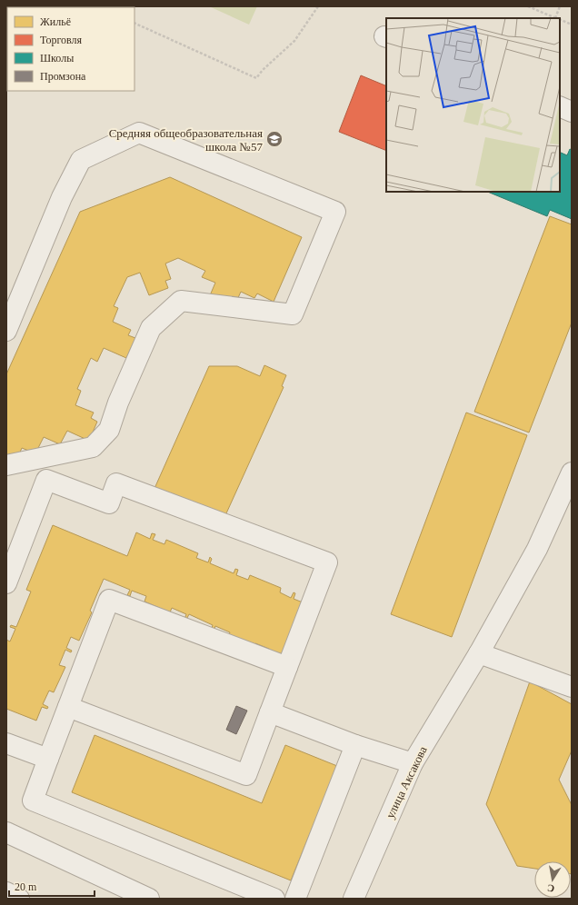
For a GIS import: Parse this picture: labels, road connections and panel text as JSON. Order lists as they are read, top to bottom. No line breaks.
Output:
{"streets":{"street":["улица Аксакова"]},"places":{"school or university":["Средняя общеобразовательная школа №57"]},"legend":["Жильё","Торговля","Школы","Промзона"],"scale_bar":"20 m","north":"bottom"}
